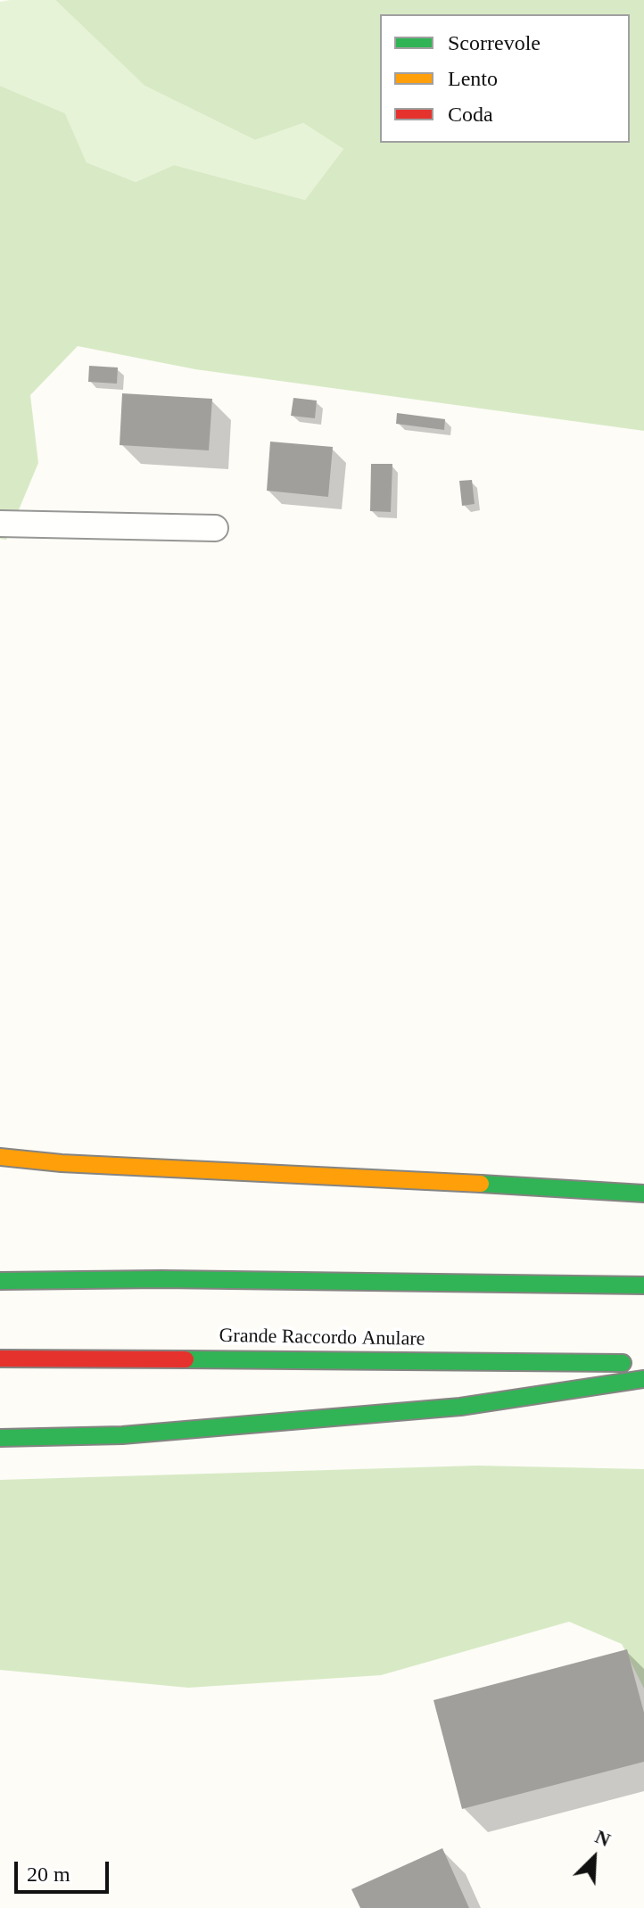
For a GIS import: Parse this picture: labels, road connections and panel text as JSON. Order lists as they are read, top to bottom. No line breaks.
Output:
{"streets":{"highway":["Grande Raccordo Anulare"]},"legend":["Scorrevole","Lento","Coda"],"scale_bar":"20 m","north":"top right"}
